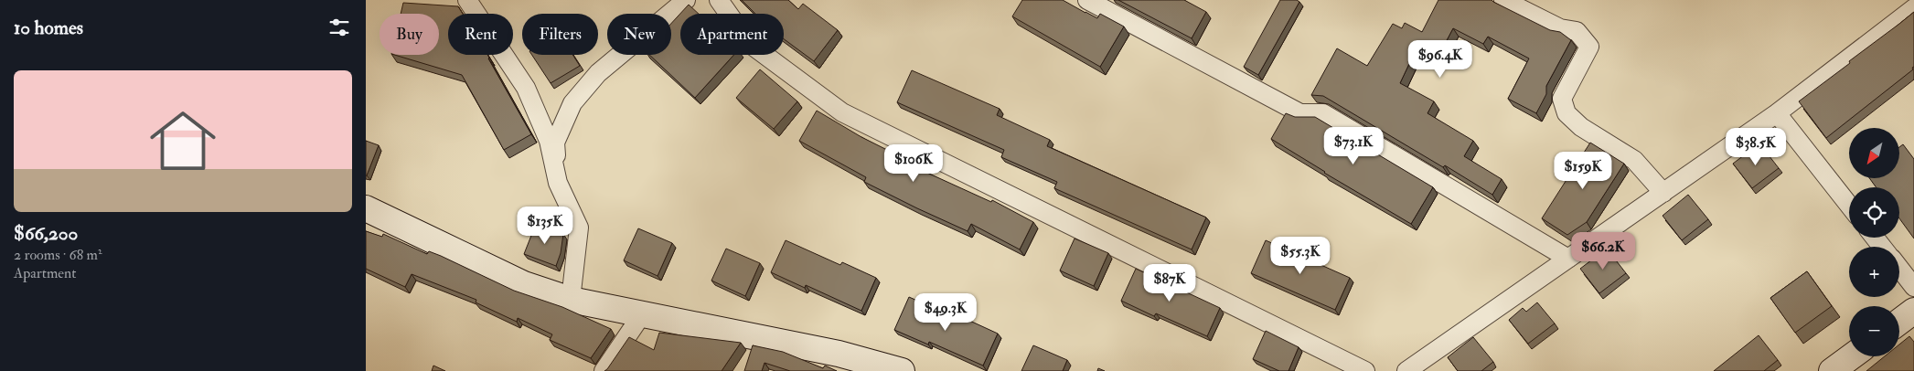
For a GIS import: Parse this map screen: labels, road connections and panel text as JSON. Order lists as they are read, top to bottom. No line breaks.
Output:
{"north":"bottom left","page":{"heading":"10 homes","chip":["Buy","Rent","Filters","New","Apartment"],"price":["$96.4K","$73.1K","$38.5K","$106K","$159K","$135K","$66.2K","$55.3K","$87K","$49.3K"],"list":[{"name":"$66,200","note":"2 rooms · 68 m² · Apartment"}],"map_buttons":["+","−"]}}
